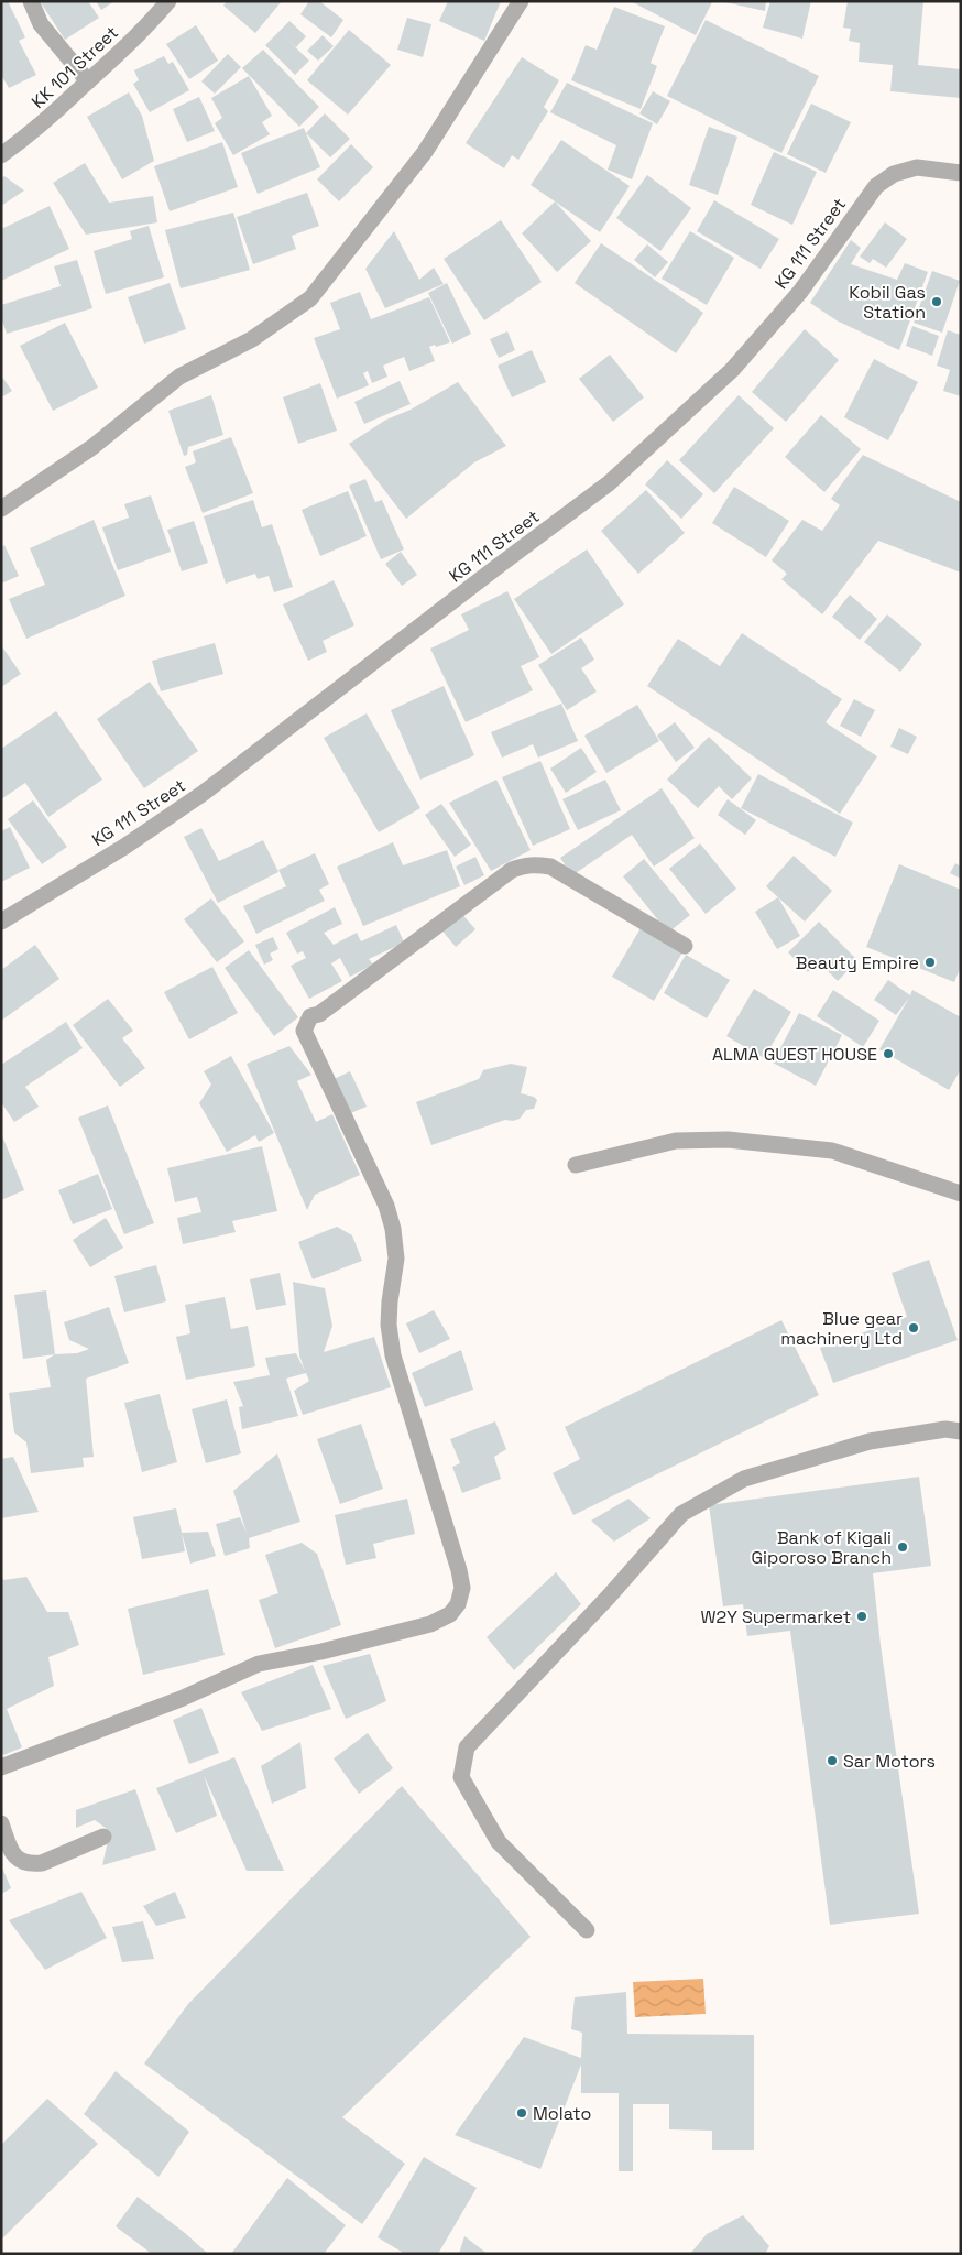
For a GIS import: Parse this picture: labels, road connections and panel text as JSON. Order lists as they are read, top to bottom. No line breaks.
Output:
{"streets":{"street":["KK 101 Street","KG 111 Street"]},"places":["Kobil Gas Station","Beauty Empire","ALMA GUEST HOUSE","Blue gear machinery Ltd","Bank of Kigali Giporoso Branch","W2Y Supermarket","Sar Motors","Molato"]}
